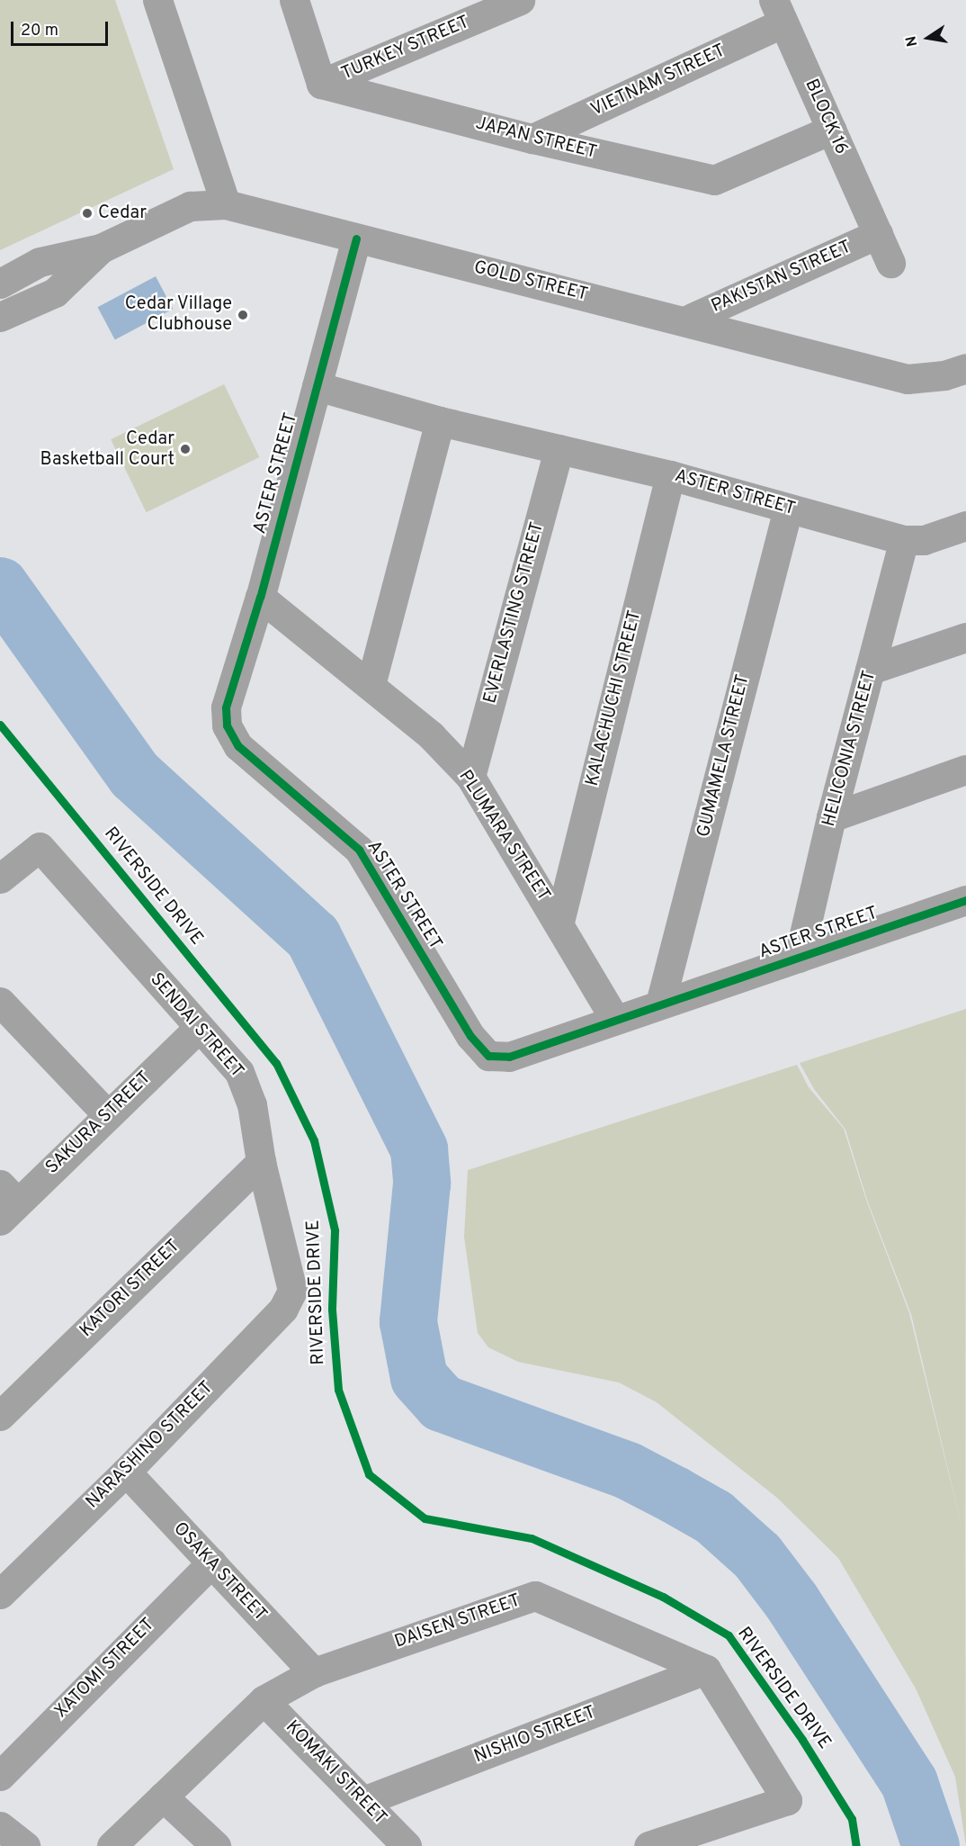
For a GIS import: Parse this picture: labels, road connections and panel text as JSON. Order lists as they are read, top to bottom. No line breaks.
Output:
{"streets":{"street":["TURKEY STREET","VIETNAM STREET","BLOCK 16","JAPAN STREET","PAKISTAN STREET","GOLD STREET","ASTER STREET","EVERLASTING STREET","KALACHUCHI STREET","HELICONIA STREET","GUMAMELA STREET","PLUMARA STREET","SENDAI STREET","SAKURA STREET","KATORI STREET","NARASHINO STREET","OSAKA STREET","DAISEN STREET","XATOMI STREET","NISHIO STREET","KOMAKI STREET"],"cycle path":["RIVERSIDE DRIVE"]},"crossings":[["TURKEY STREET","JAPAN STREET"],["VIETNAM STREET","BLOCK 16"],["VIETNAM STREET","JAPAN STREET"],["BLOCK 16","JAPAN STREET"],["BLOCK 16","PAKISTAN STREET"],["PAKISTAN STREET","GOLD STREET"],["GOLD STREET","ASTER STREET"],["ASTER STREET","EVERLASTING STREET"],["ASTER STREET","KALACHUCHI STREET"],["ASTER STREET","HELICONIA STREET"],["ASTER STREET","GUMAMELA STREET"],["ASTER STREET","PLUMARA STREET"],["EVERLASTING STREET","PLUMARA STREET"],["KALACHUCHI STREET","PLUMARA STREET"],["SENDAI STREET","SAKURA STREET"],["SENDAI STREET","KATORI STREET"],["SENDAI STREET","NARASHINO STREET"],["NARASHINO STREET","OSAKA STREET"],["OSAKA STREET","DAISEN STREET"],["OSAKA STREET","XATOMI STREET"],["DAISEN STREET","NISHIO STREET"],["DAISEN STREET","KOMAKI STREET"],["NISHIO STREET","KOMAKI STREET"]],"places":["Cedar","Cedar Village Clubhouse","Cedar Basketball Court"],"scale_bar":"20 m","north":"left"}
